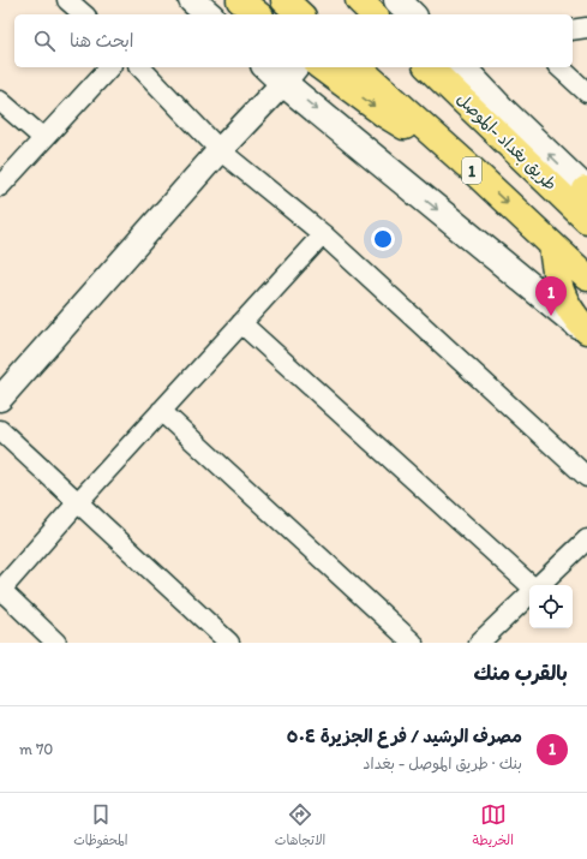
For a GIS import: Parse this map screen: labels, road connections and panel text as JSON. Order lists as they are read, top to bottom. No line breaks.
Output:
{"streets":{"highway":["طريق بغداد -الموصل","1"]},"page":{"search":"ابحث هنا","pins":"1","heading":"بالقرب منك","list":[{"mark":"1","name":"مصرف الرشيد / فرع الجزيرة ٥٠٤","note":"بنك · طريق الموصل - بغداد","value":"70 m"}],"nav":["الخريطة","الاتجاهات","المحفوظات"]}}
